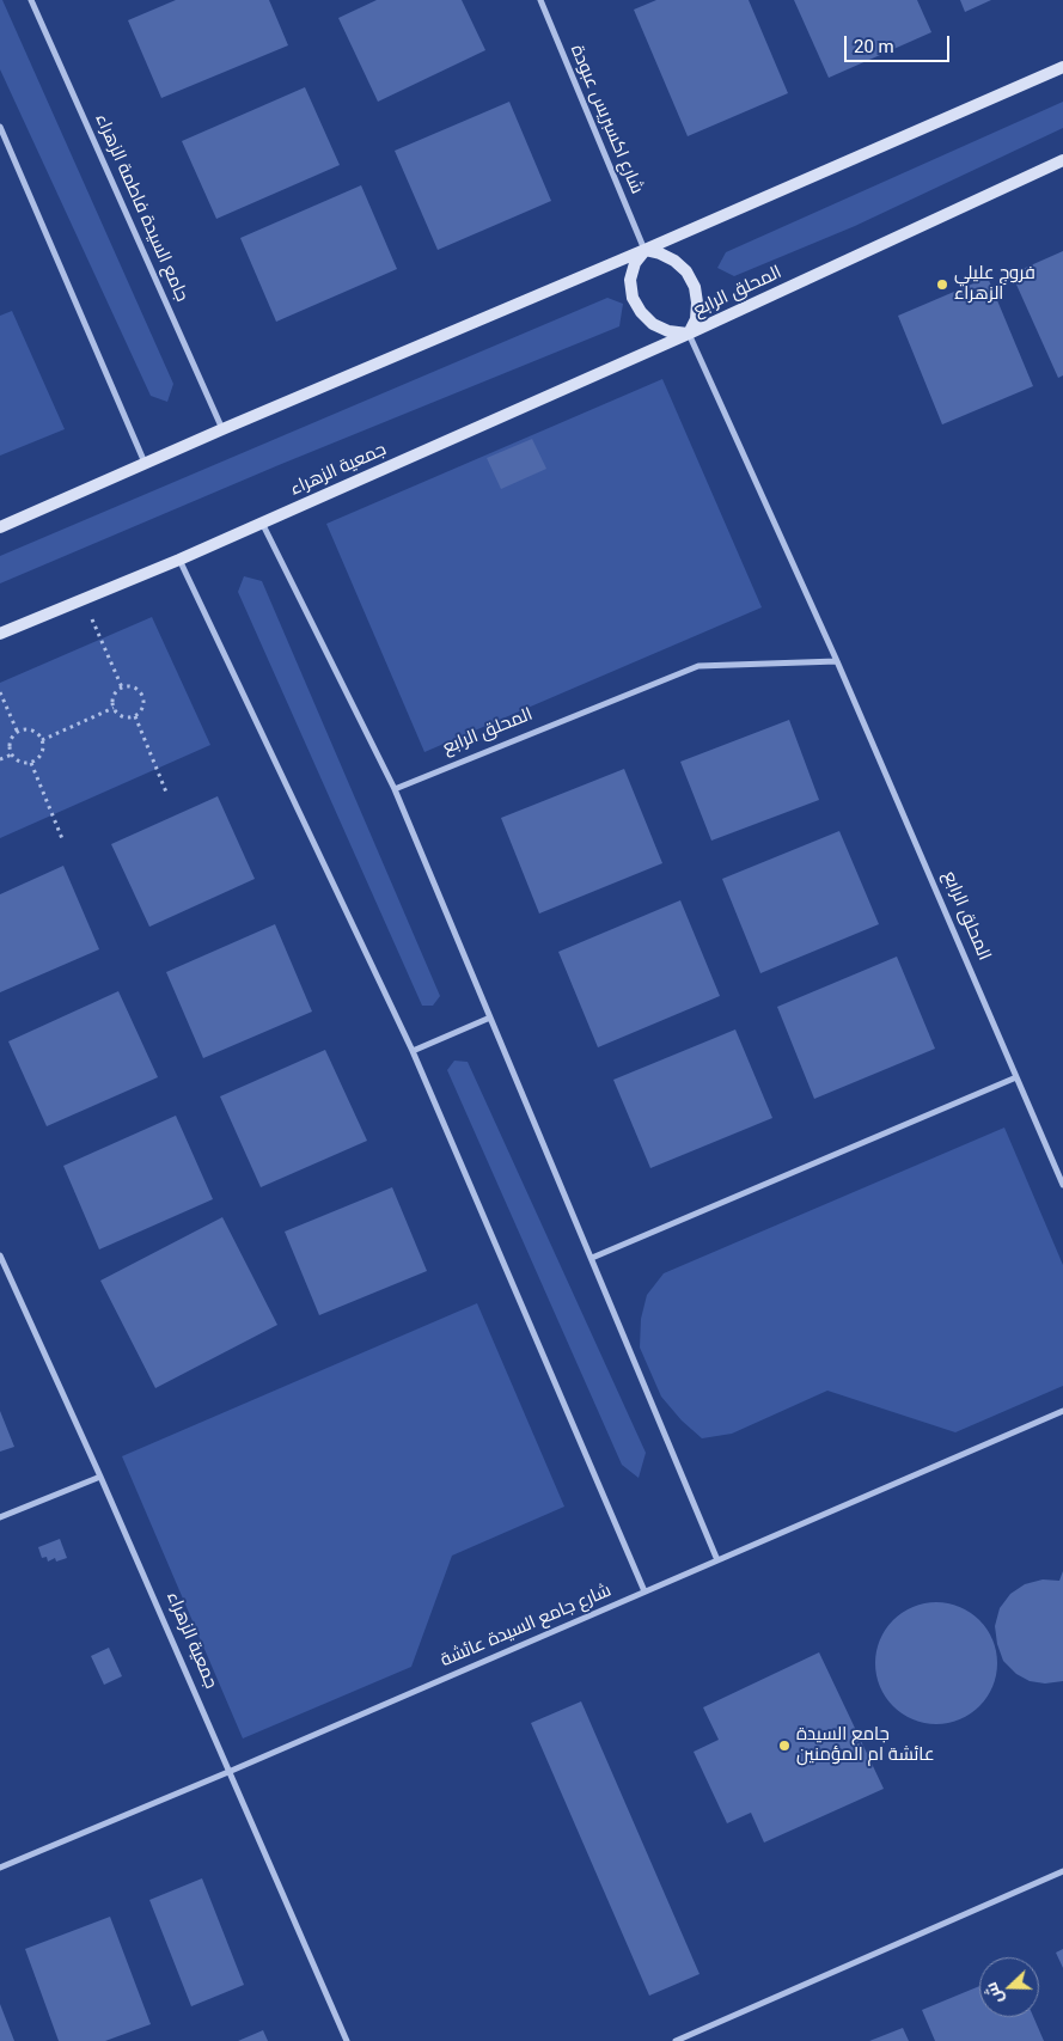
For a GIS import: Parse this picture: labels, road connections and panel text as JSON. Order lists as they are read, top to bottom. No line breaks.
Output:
{"streets":{"street":["شارع اكسبريس عبودة","جامع السيدة فاطمة الزهراء","المحلق الرابع","جمعية الزهراء","شارع جامع السيدة عائشة"]},"crossings":[["شارع اكسبريس عبودة","المحلق الرابع"],["شارع اكسبريس عبودة","جمعية الزهراء"],["المحلق الرابع","جمعية الزهراء"],["جمعية الزهراء","شارع جامع السيدة عائشة"]],"places":["فروج عليلي الزهراء","جامع السيدة عائشة ام المؤمنين"],"scale_bar":"20 m","north":"left"}
